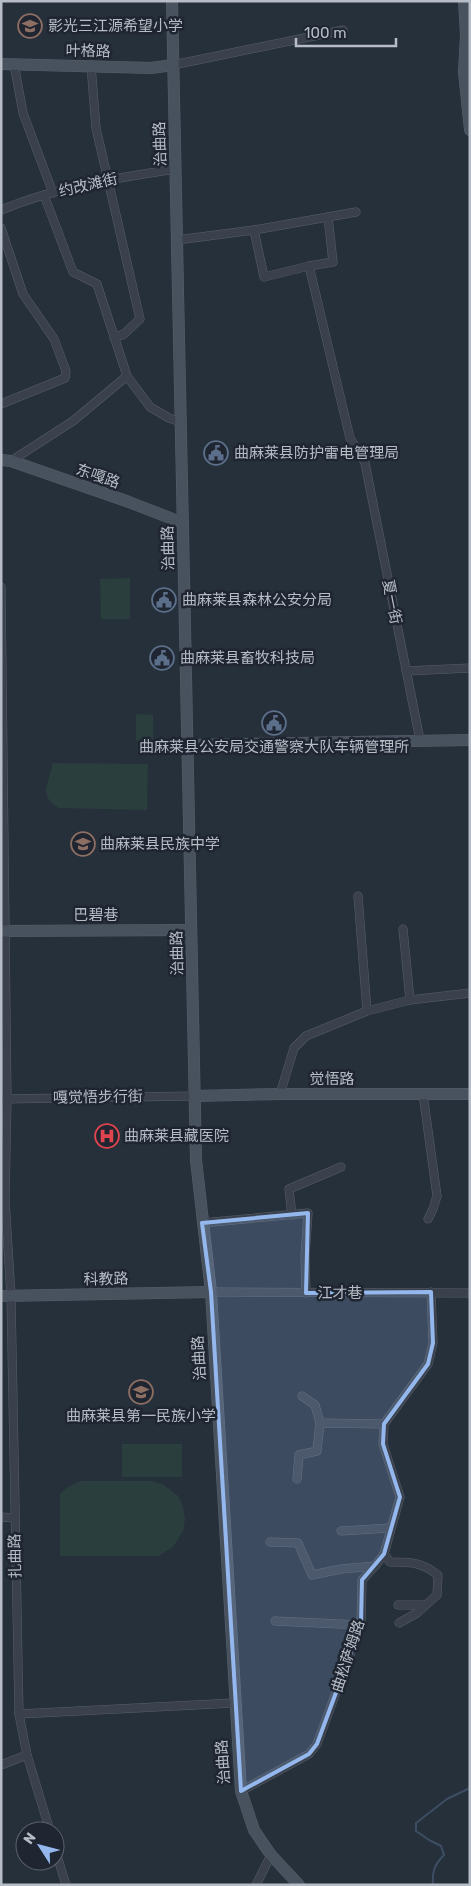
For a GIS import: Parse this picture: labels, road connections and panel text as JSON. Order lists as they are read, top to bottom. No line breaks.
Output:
{"streets":{"main road":["叶格路","治曲路","东嘎路","巴碧巷","觉悟路","科教路"],"street":["约改滩街","夏一街","嘎觉悟步行街","江才巷","扎曲路","曲松萨姆路"]},"crossings":[["叶格路","治曲路"],["治曲路","约改滩街"],["治曲路","东嘎路"],["治曲路","巴碧巷"],["治曲路","觉悟路"],["治曲路","嘎觉悟步行街"],["治曲路","科教路"],["治曲路","江才巷"],["治曲路","曲松萨姆路"],["巴碧巷","扎曲路"],["觉悟路","嘎觉悟步行街"],["嘎觉悟步行街","扎曲路"],["科教路","江才巷"],["科教路","扎曲路"]],"places":{"school or university":["影光三江源希望小学","曲麻莱县民族中学","曲麻莱县第一民族小学"],"public building":["曲麻莱县防护雷电管理局","曲麻莱县森林公安分局","曲麻莱县畜牧科技局","曲麻莱县公安局交通警察大队车辆管理所"],"hospital":["曲麻莱县藏医院"]},"scale_bar":"100 m","north":"top left"}
